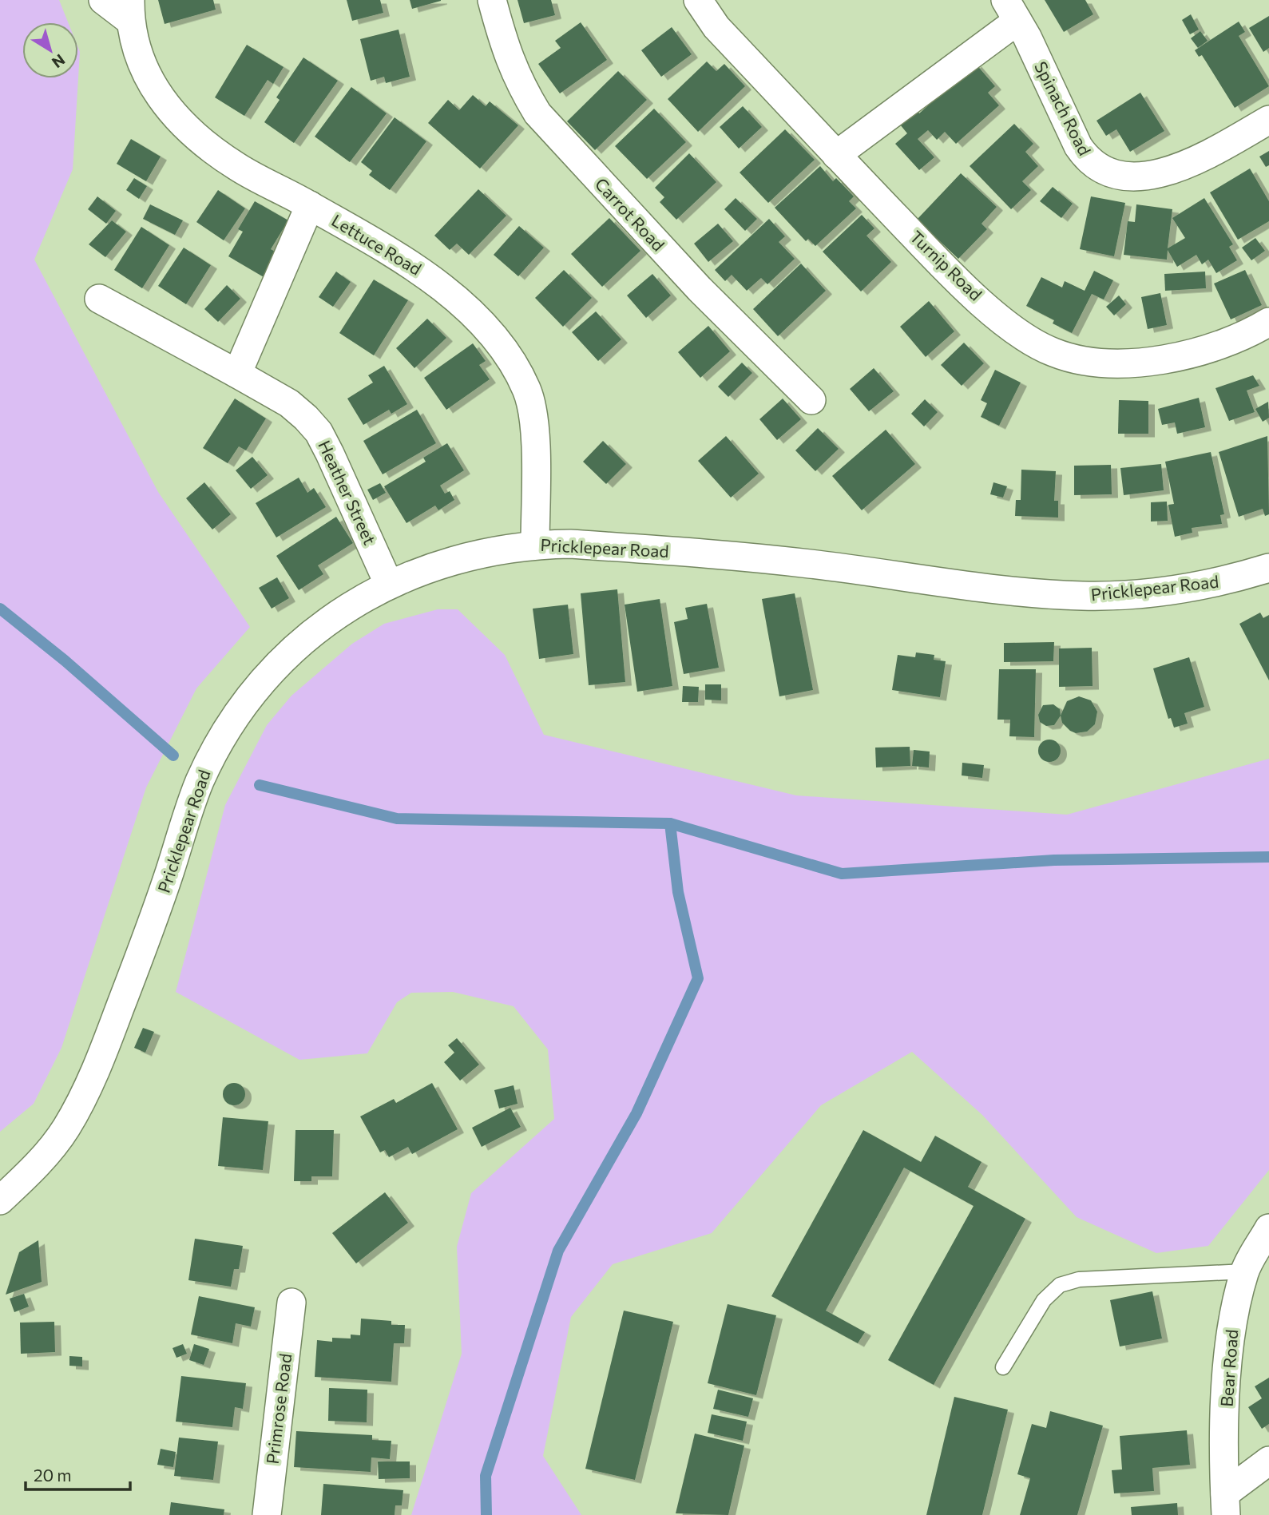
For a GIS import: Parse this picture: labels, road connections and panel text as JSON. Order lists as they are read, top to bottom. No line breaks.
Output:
{"streets":{"street":["Spinach Road","Carrot Road","Lettuce Road","Turnip Road","Heather Street","Pricklepear Road","Bear Road","Primrose Road"]},"crossings":[["Lettuce Road","Pricklepear Road"],["Heather Street","Pricklepear Road"]],"scale_bar":"20 m","north":"bottom right"}
